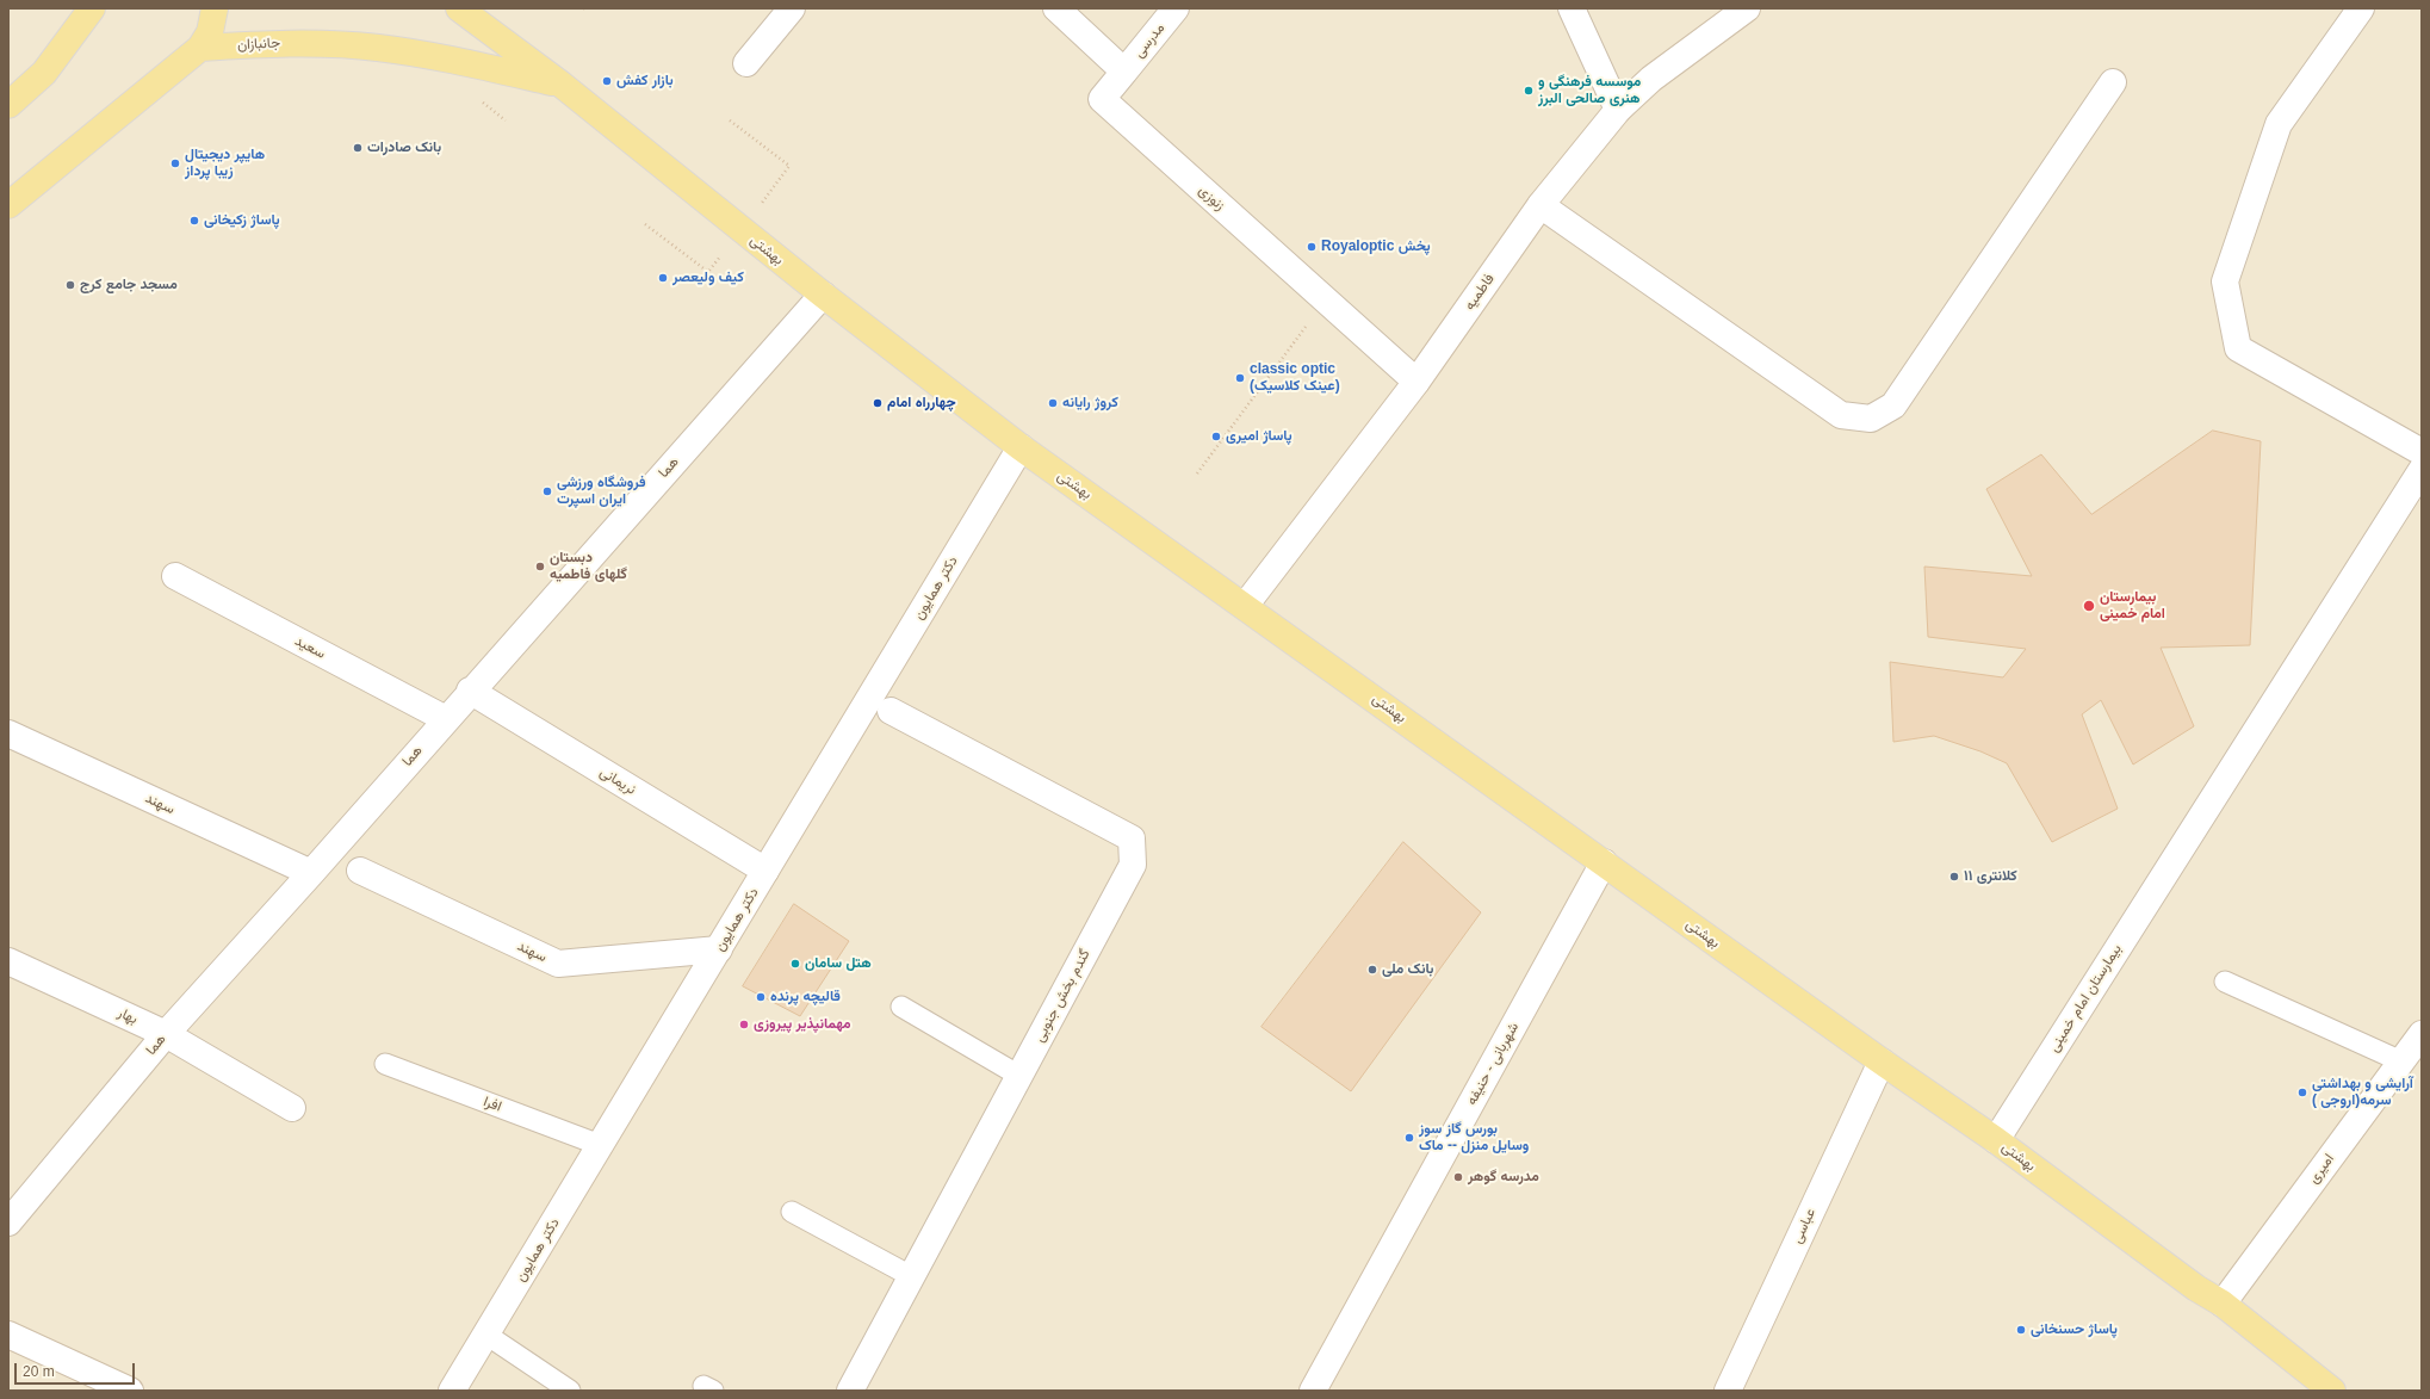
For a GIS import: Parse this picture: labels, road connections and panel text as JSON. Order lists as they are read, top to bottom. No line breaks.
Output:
{"streets":{"main road":["جانبازان","بهشتی"],"street":["مدرسی","زنوزی","فاطمیه","هما","دکتر همایون","سعید","نریمانی","سهند","گندم بخش جنوبی","بیمارستان امام خمینی","بهار","شهربانی - حنیفه","امیری","عباسی"],"lane":["افرا"]},"crossings":[["مدرسی","زنوزی"],["جانبازان","بهشتی"],["زنوزی","فاطمیه"],["بهشتی","فاطمیه"],["بهشتی","هما"],["بهشتی","دکتر همایون"],["بهشتی","بیمارستان امام خمینی"],["بهشتی","شهربانی - حنیفه"],["بهشتی","امیری"],["بهشتی","عباسی"],["هما","سعید"],["هما","نریمانی"],["هما","سهند"],["هما","بهار"],["دکتر همایون","نریمانی"],["دکتر همایون","سهند"],["دکتر همایون","افرا"]],"places":["بازار کفش","موسسه فرهنگی و هنری صالحی البرز","بانک صادرات","هایپر دیجیتال زیبا پرداز","پاساژ زکیخانی","Royaloptic پخش","کیف ولیعصر","مسجد جامع کرج","classic optic (عینک کلاسیک)","چهارراه امام","کروژ رایانه","پاساژ امیری","فروشگاه ورزشی ایران اسپرت","دبستان گلهای فاطمیه","بیمارستان امام خمینی","کلانتری ۱۱","هتل سامان","بانک ملی","قالیچه پرنده","مهمانپذیر پیروزی","آرایشی و بهداشتی سرمه(اروجی )","بورس گاز سوز وسایل منزل -- ماک","مدرسه گوهر","پاساژ حسنخانی"],"scale_bar":"20 m"}
